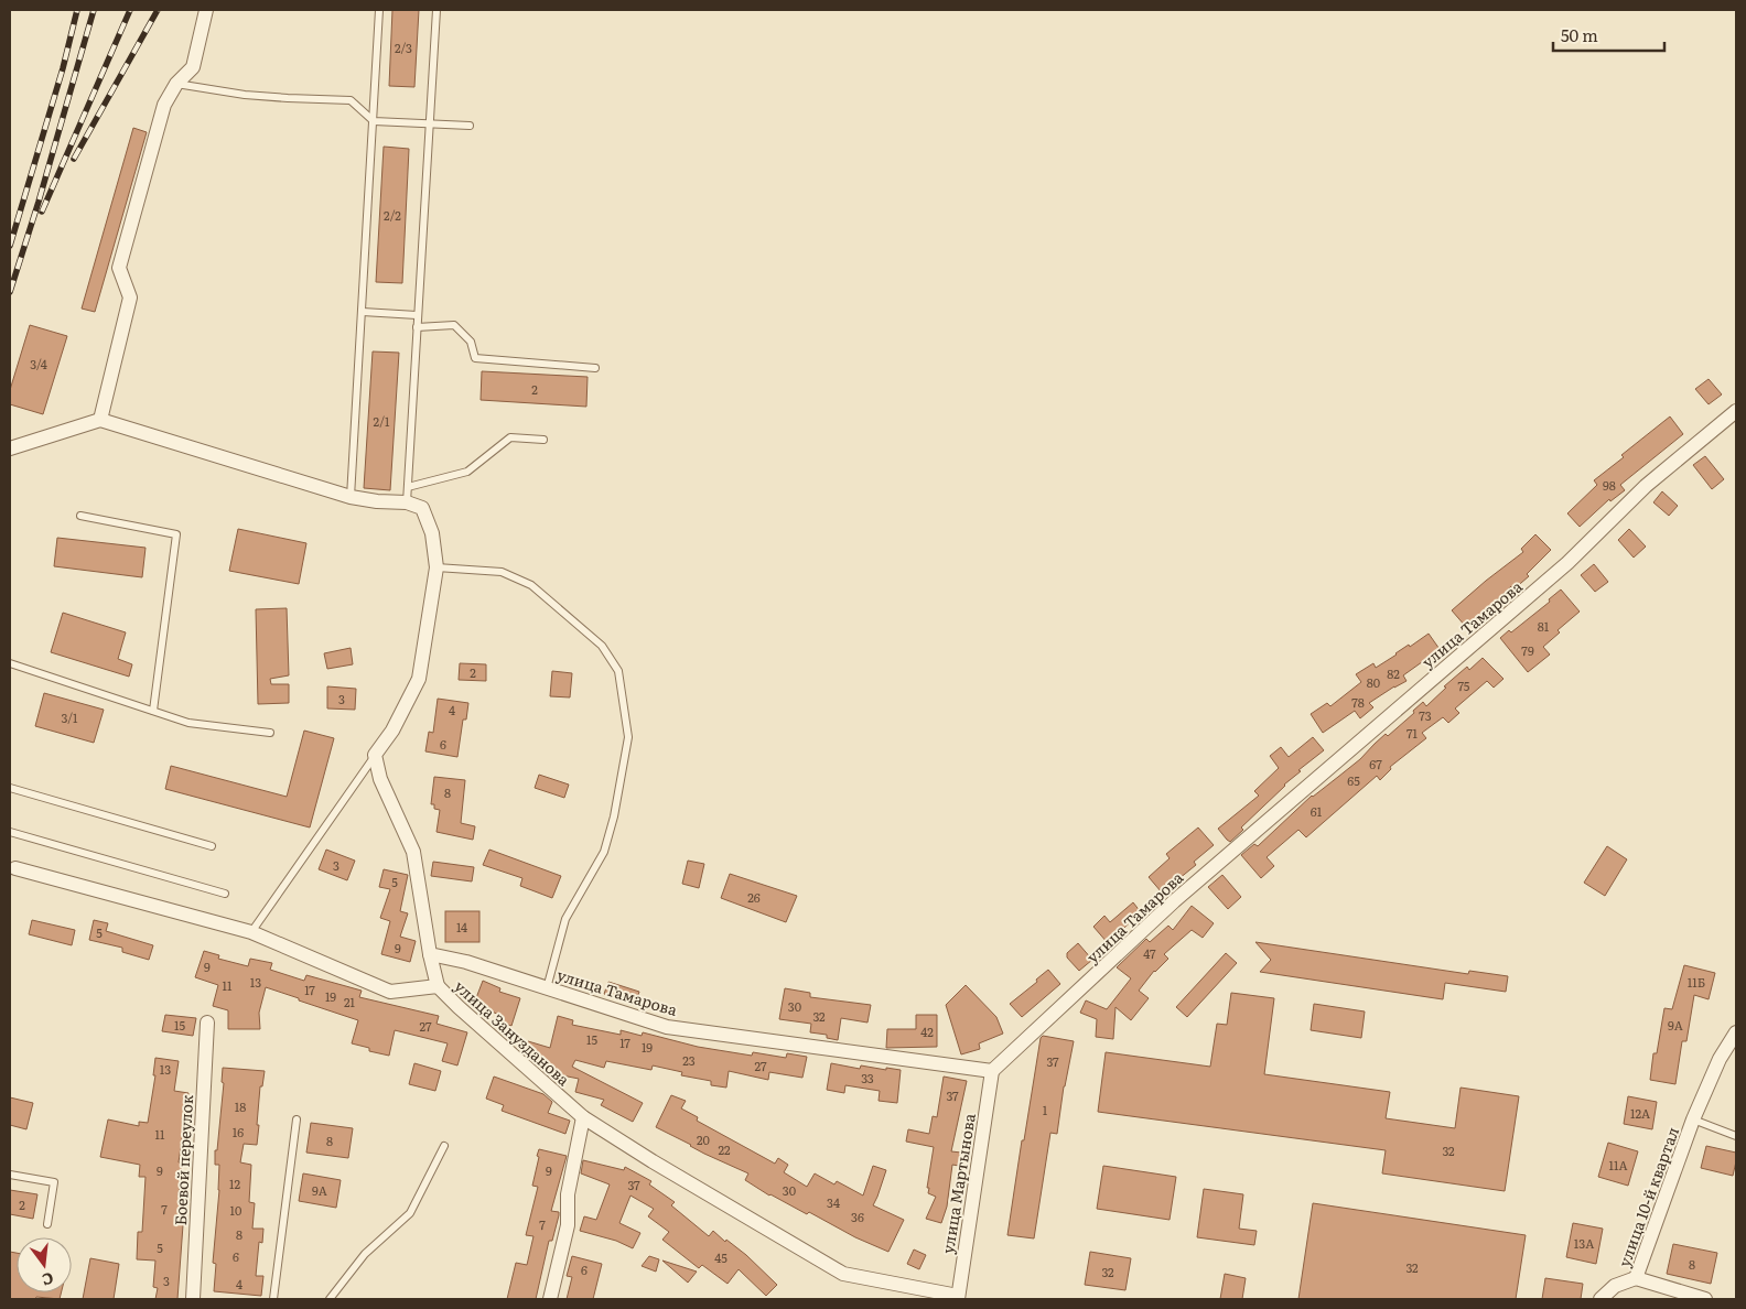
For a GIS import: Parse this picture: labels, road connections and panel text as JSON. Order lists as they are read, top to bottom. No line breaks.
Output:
{"streets":{"street":["улица Тамарова","улица Занузданова","Боевой переулок","улица Мартынова","улица 10-й квартал"]},"crossings":[["улица Тамарова","улица Мартынова"],["улица Занузданова","улица Мартынова"]],"house_numbers":["2/3","2/2","3/4","2","2/1","98","81","79","2","82","80","75","3","78","4","73","3/1","71","6","67","65","8","61","3","5","26","14","5","9","47","9","13","11Б","11","17","19","21","30","32","15","9А","27","42","15","17","19","23","37","27","13","33","37","18","1","12А","16","11","20","8","22","32","11А","9","9","12","37","9А","30","34","2","7","10","36","7","8","13А","5","6","45","8","32","6","32","3","4"],"scale_bar":"50 m","north":"bottom"}
